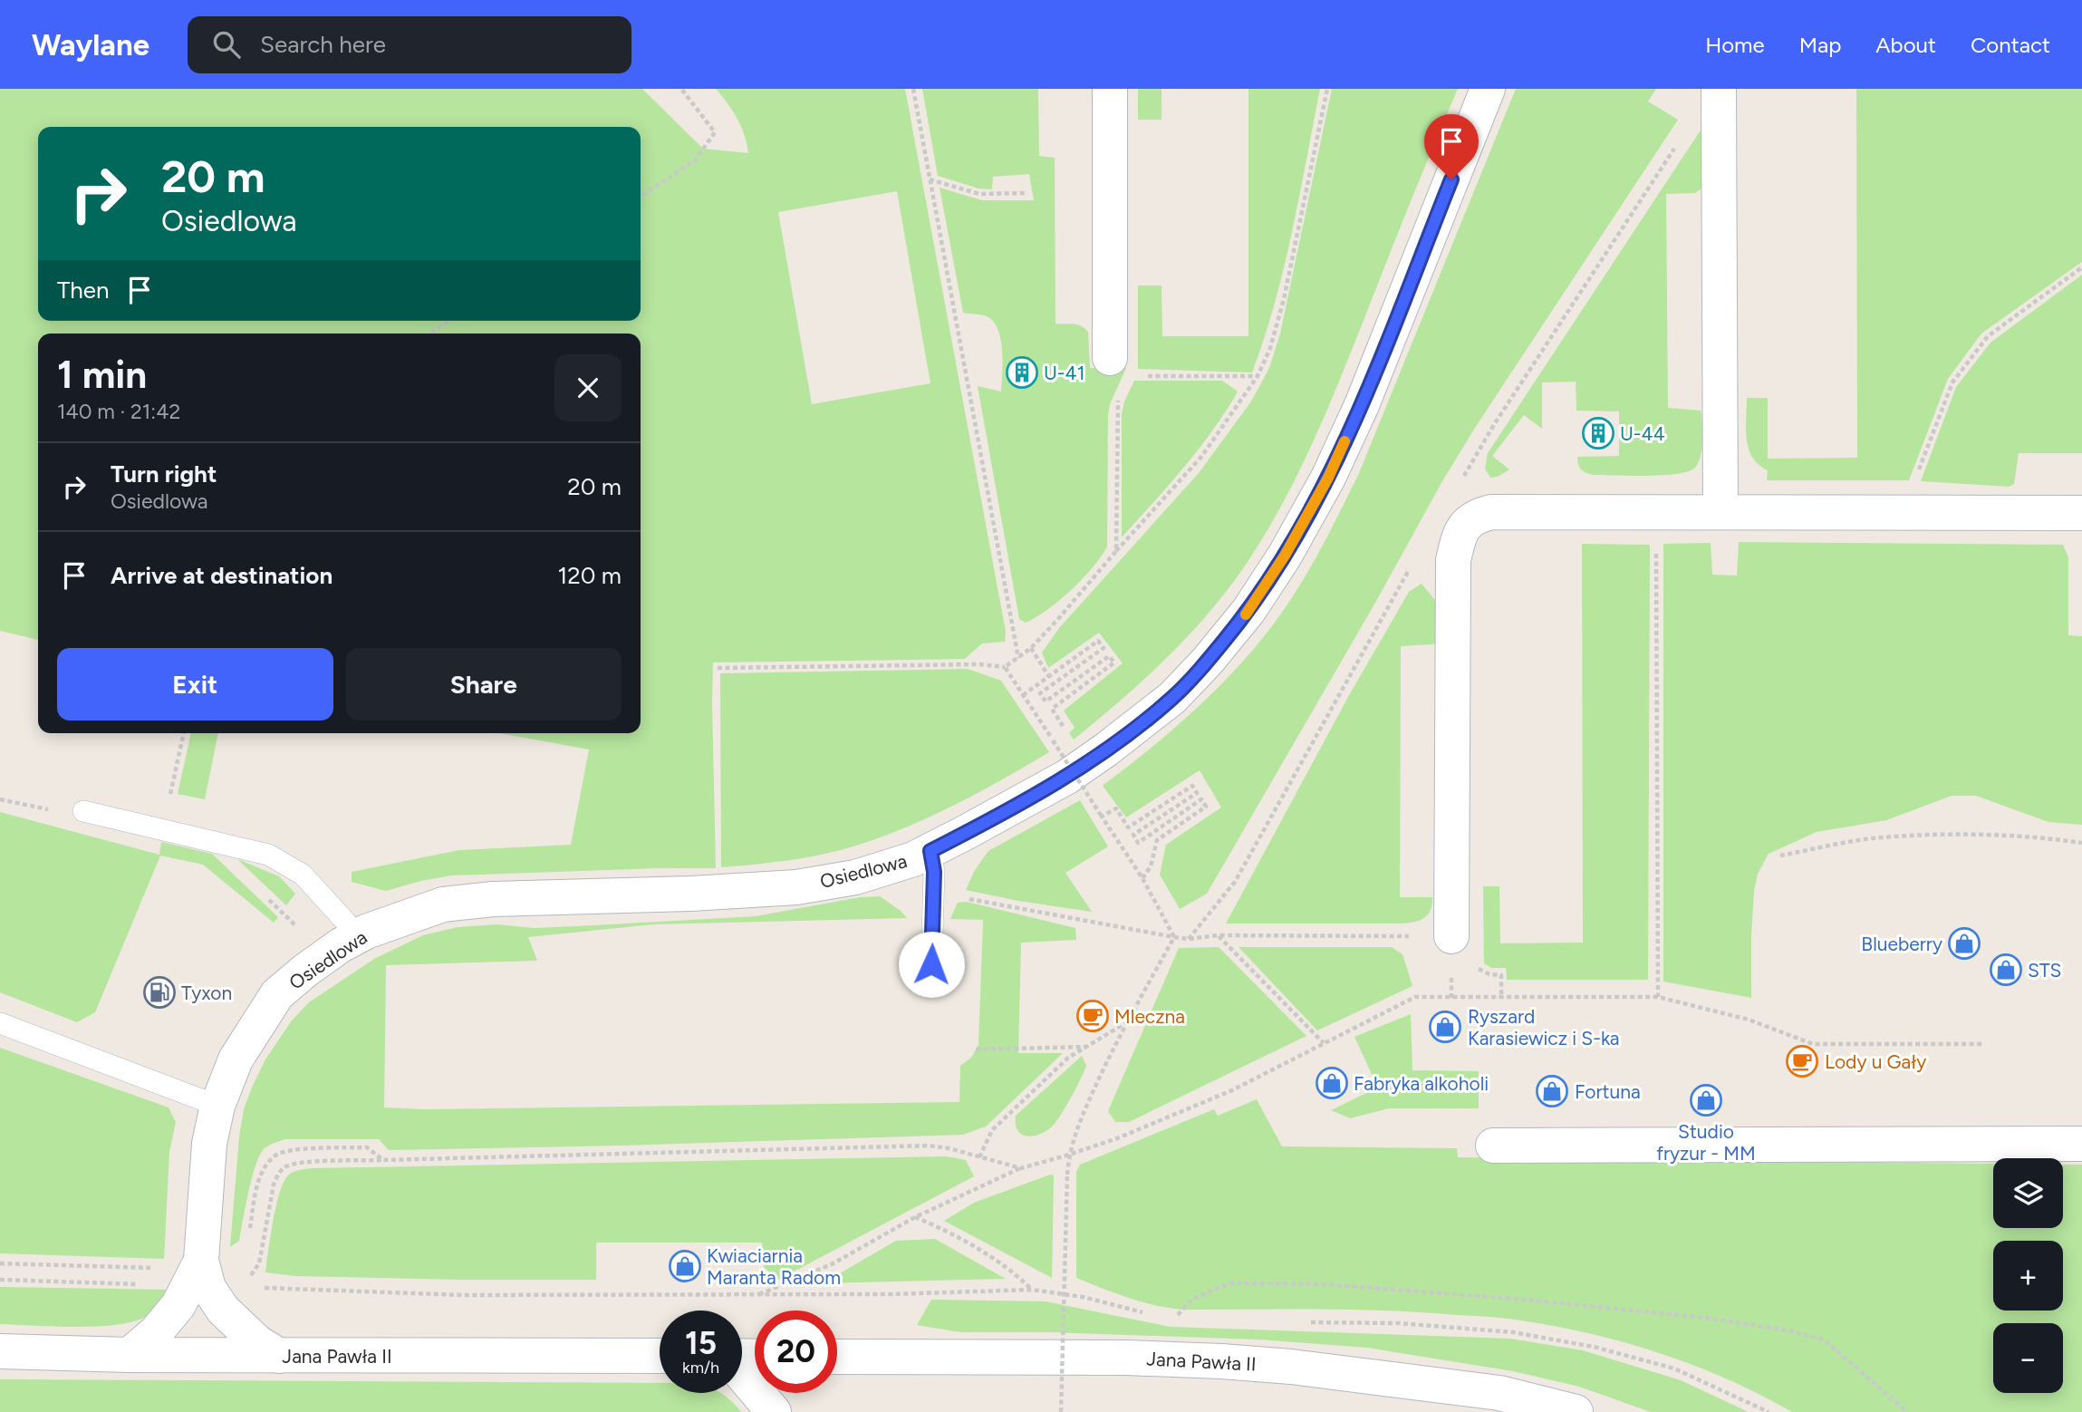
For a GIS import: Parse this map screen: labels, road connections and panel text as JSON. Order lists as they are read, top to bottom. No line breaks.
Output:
{"streets":{"street":["Osiedlowa","Jana Pawła II"]},"crossings":[["Osiedlowa","Jana Pawła II"]],"places":{"building":["U-41","U-44"],"shop":["Blueberry","STS","Ryszard Karasiewicz i S-ka","Fabryka alkoholi","Fortuna","Studio fryzur - MM","Kwiaciarnia Maranta Radom"],"fuel station":["Tyxon"],"cafe":["Mleczna","Lody u Gały"]},"page":{"header":"Waylane","search":"Search here","nav":["Home","Map","About","Contact"],"turn":["20 m","Osiedlowa"],"then":"Then","heading":["1 min","140 m · 21:42"],"list":[{"name":"Turn right","note":"Osiedlowa","value":"20 m"},{"name":"Arrive at destination","value":"120 m"}],"buttons":["Exit","Share"],"map_buttons":["+","−"],"speed":"15 km/h","limit":"20"}}
